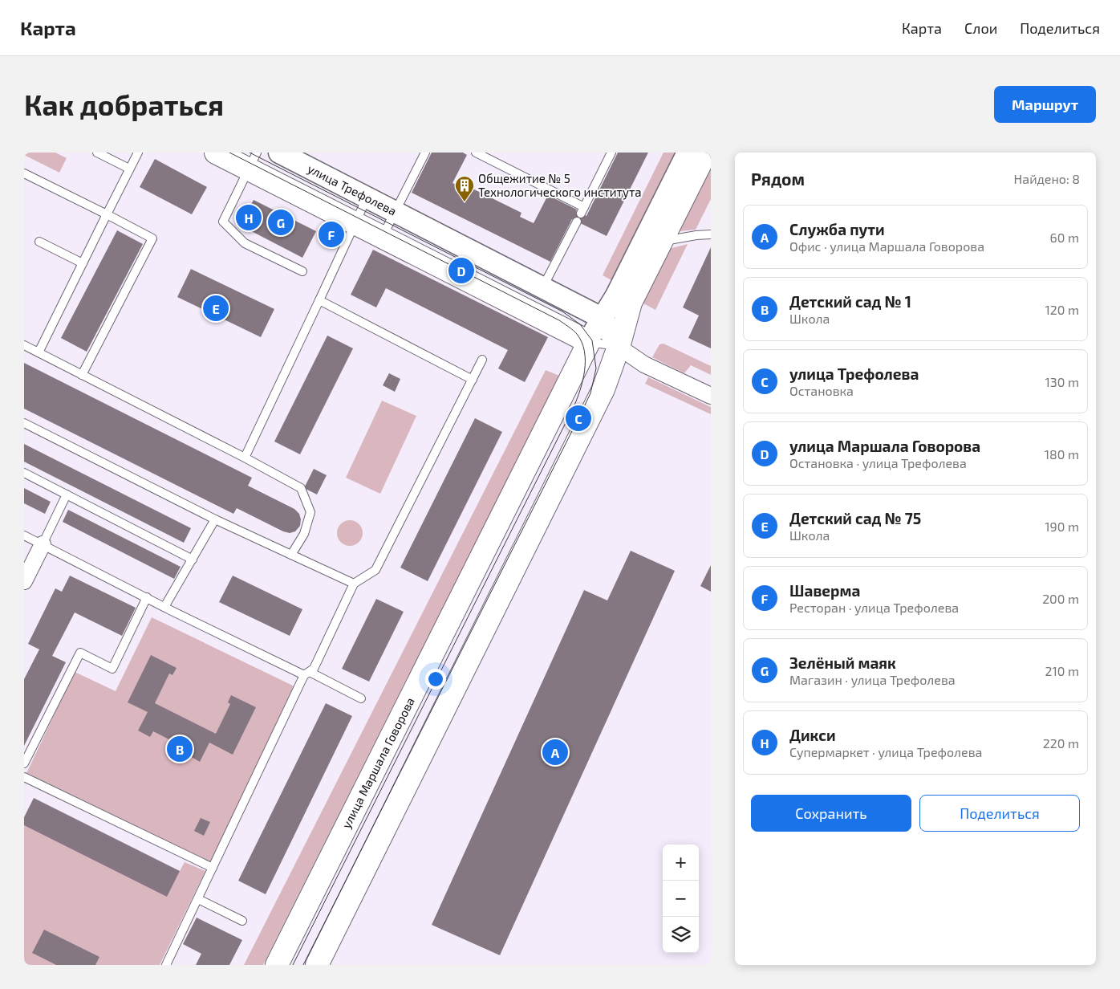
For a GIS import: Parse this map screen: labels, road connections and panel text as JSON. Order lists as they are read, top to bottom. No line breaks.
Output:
{"streets":{"main road":["улица Маршала Говорова"],"street":["улица Трефолева"]},"crossings":[["улица Трефолева","улица Маршала Говорова"]],"places":{"building":["Общежитие № 5 Технологического института"]},"page":{"header":"Карта","nav":["Карта","Слои","Поделиться"],"buttons":["Маршрут",["Сохранить","Поделиться"]],"title":"Как добраться","heading":["Рядом","Найдено: 8"],"pins":["H","G","F","D","E","C","B","A"],"list":[{"mark":"A","name":"Служба пути","note":"Офис · улица Маршала Говорова","value":"60 m"},{"mark":"B","name":"Детский сад № 1","note":"Школа","value":"120 m"},{"mark":"C","name":"улица Трефолева","note":"Остановка","value":"130 m"},{"mark":"D","name":"улица Маршала Говорова","note":"Остановка · улица Трефолева","value":"180 m"},{"mark":"E","name":"Детский сад № 75","note":"Школа","value":"190 m"},{"mark":"F","name":"Шаверма","note":"Ресторан · улица Трефолева","value":"200 m"},{"mark":"G","name":"Зелёный маяк","note":"Магазин · улица Трефолева","value":"210 m"},{"mark":"H","name":"Дикси","note":"Супермаркет · улица Трефолева","value":"220 m"}],"map_buttons":["+","−"]}}
